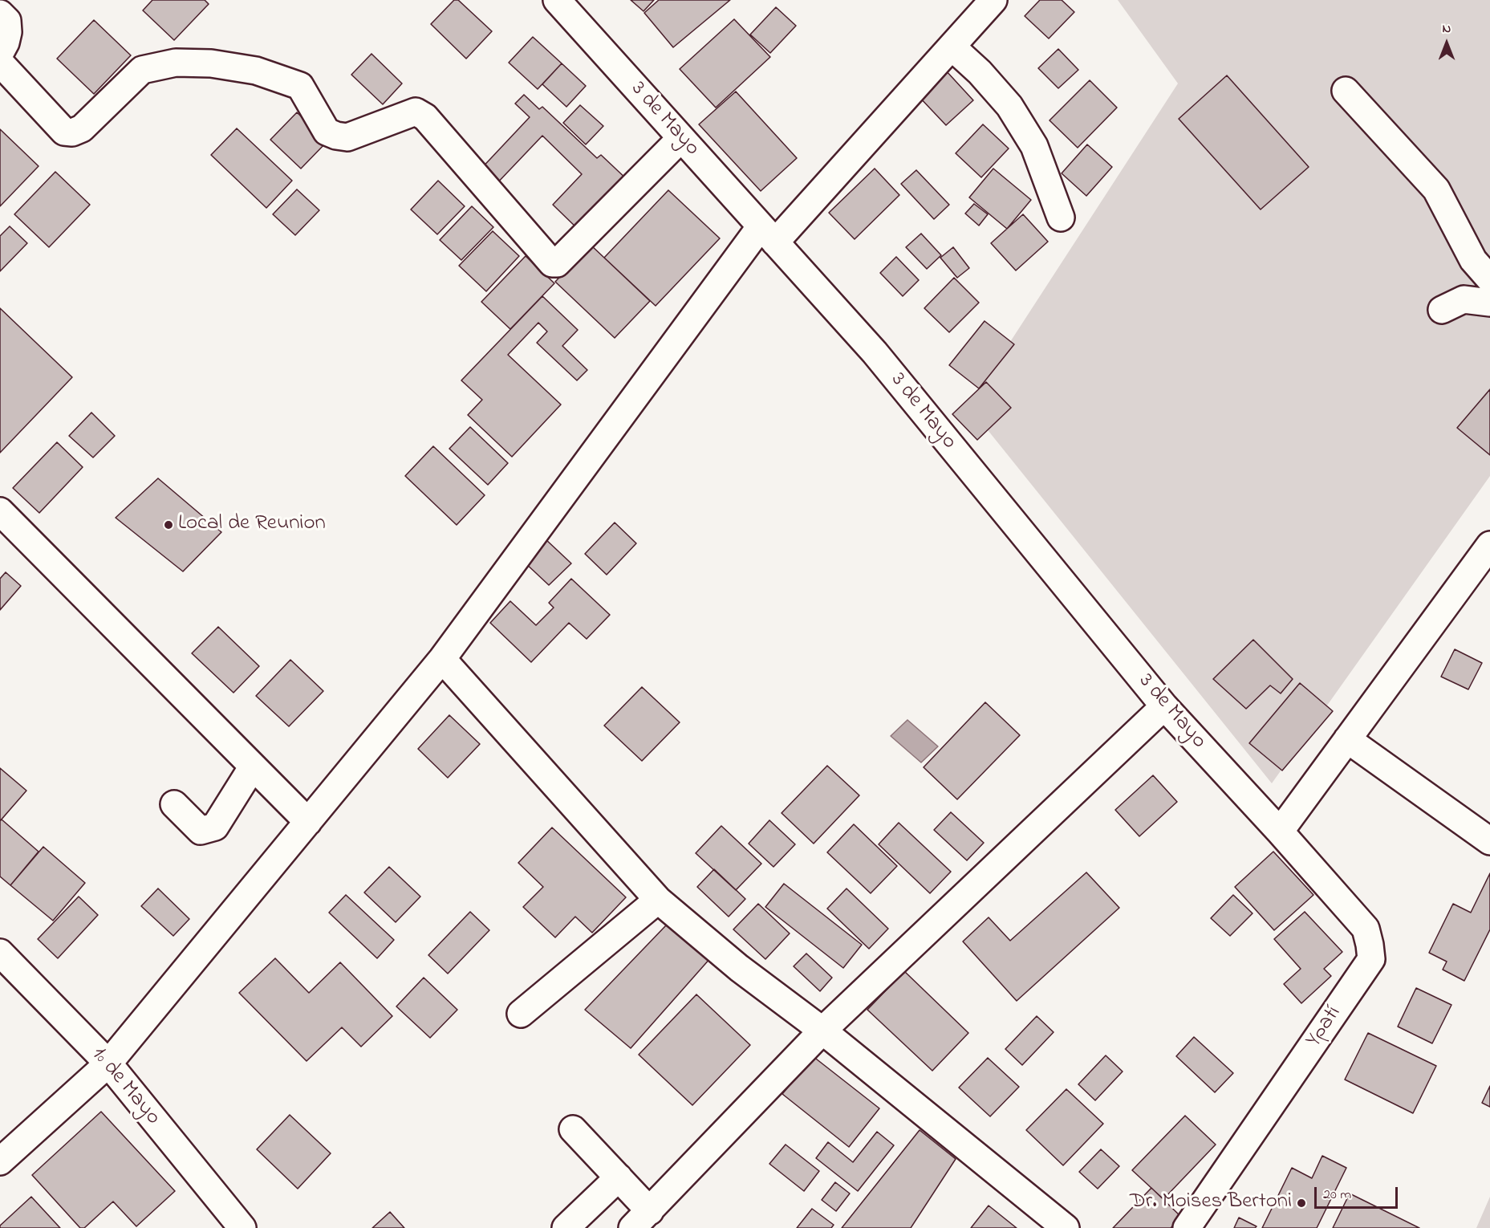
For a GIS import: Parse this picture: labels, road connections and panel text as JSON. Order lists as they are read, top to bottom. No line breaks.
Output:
{"streets":{"street":["3 de Mayo","Ypatí","1º de Mayo"]},"crossings":[["3 de Mayo","Ypatí"]],"places":["Local de Reunion","Dr. Moises Bertoni"],"scale_bar":"20 m","north":"top"}
